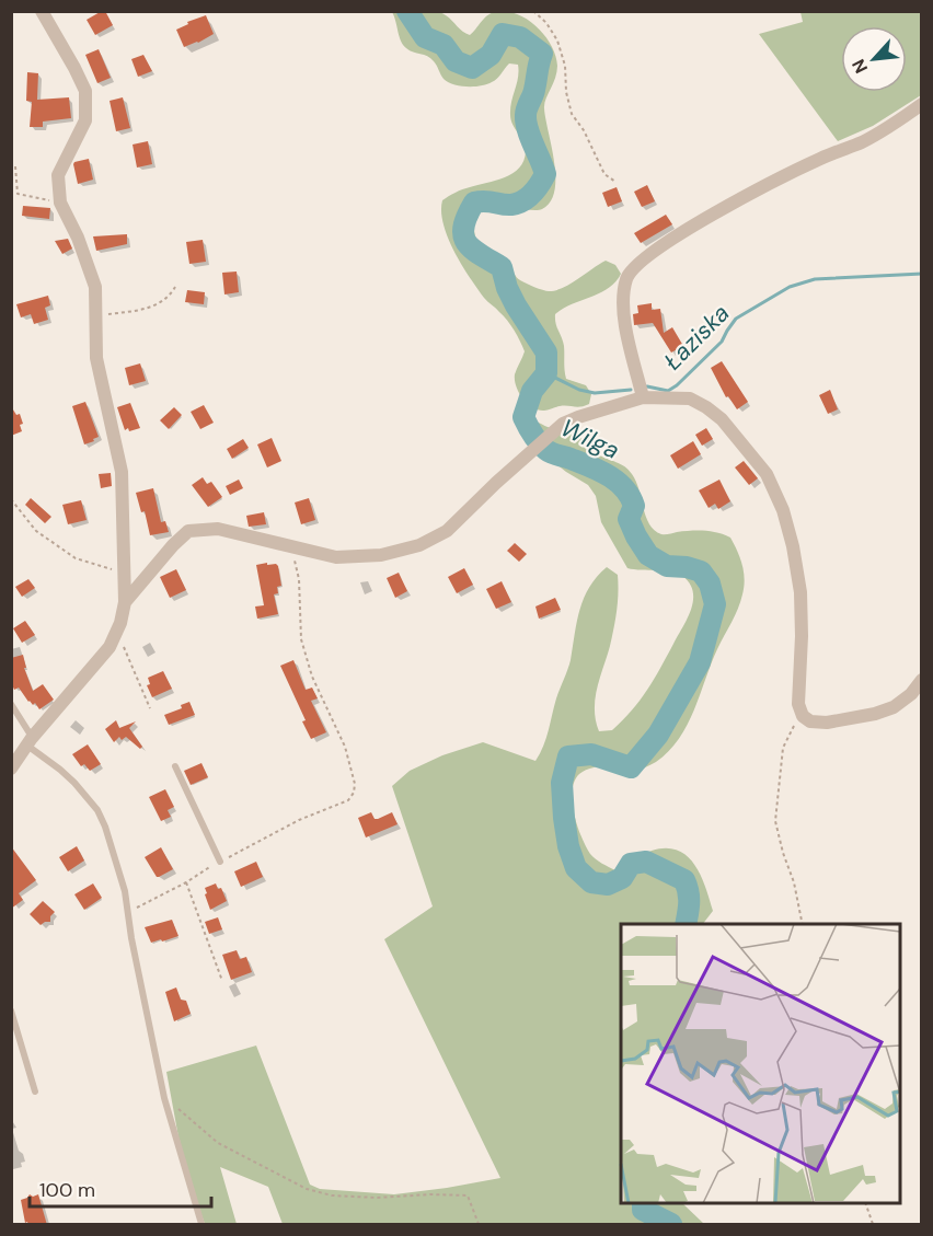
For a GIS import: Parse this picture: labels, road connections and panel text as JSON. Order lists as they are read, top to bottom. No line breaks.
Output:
{"water":["Łaziska","Wilga"],"scale_bar":"100 m","north":"bottom left"}
